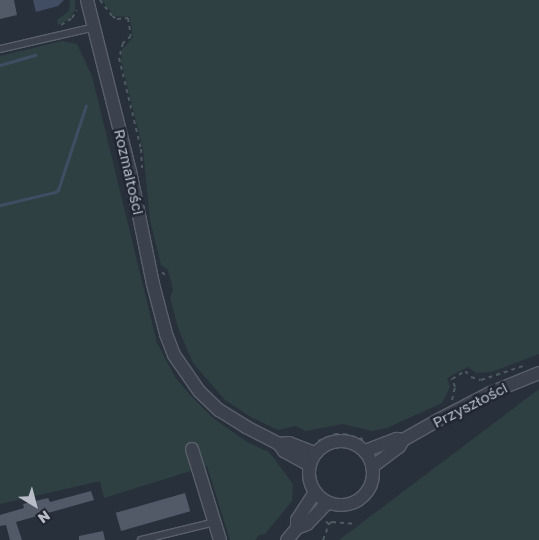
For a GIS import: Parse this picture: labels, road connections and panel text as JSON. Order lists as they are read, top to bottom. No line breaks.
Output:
{"streets":{"street":["Rozmaitości","Przyszłości"]},"north":"bottom right"}
